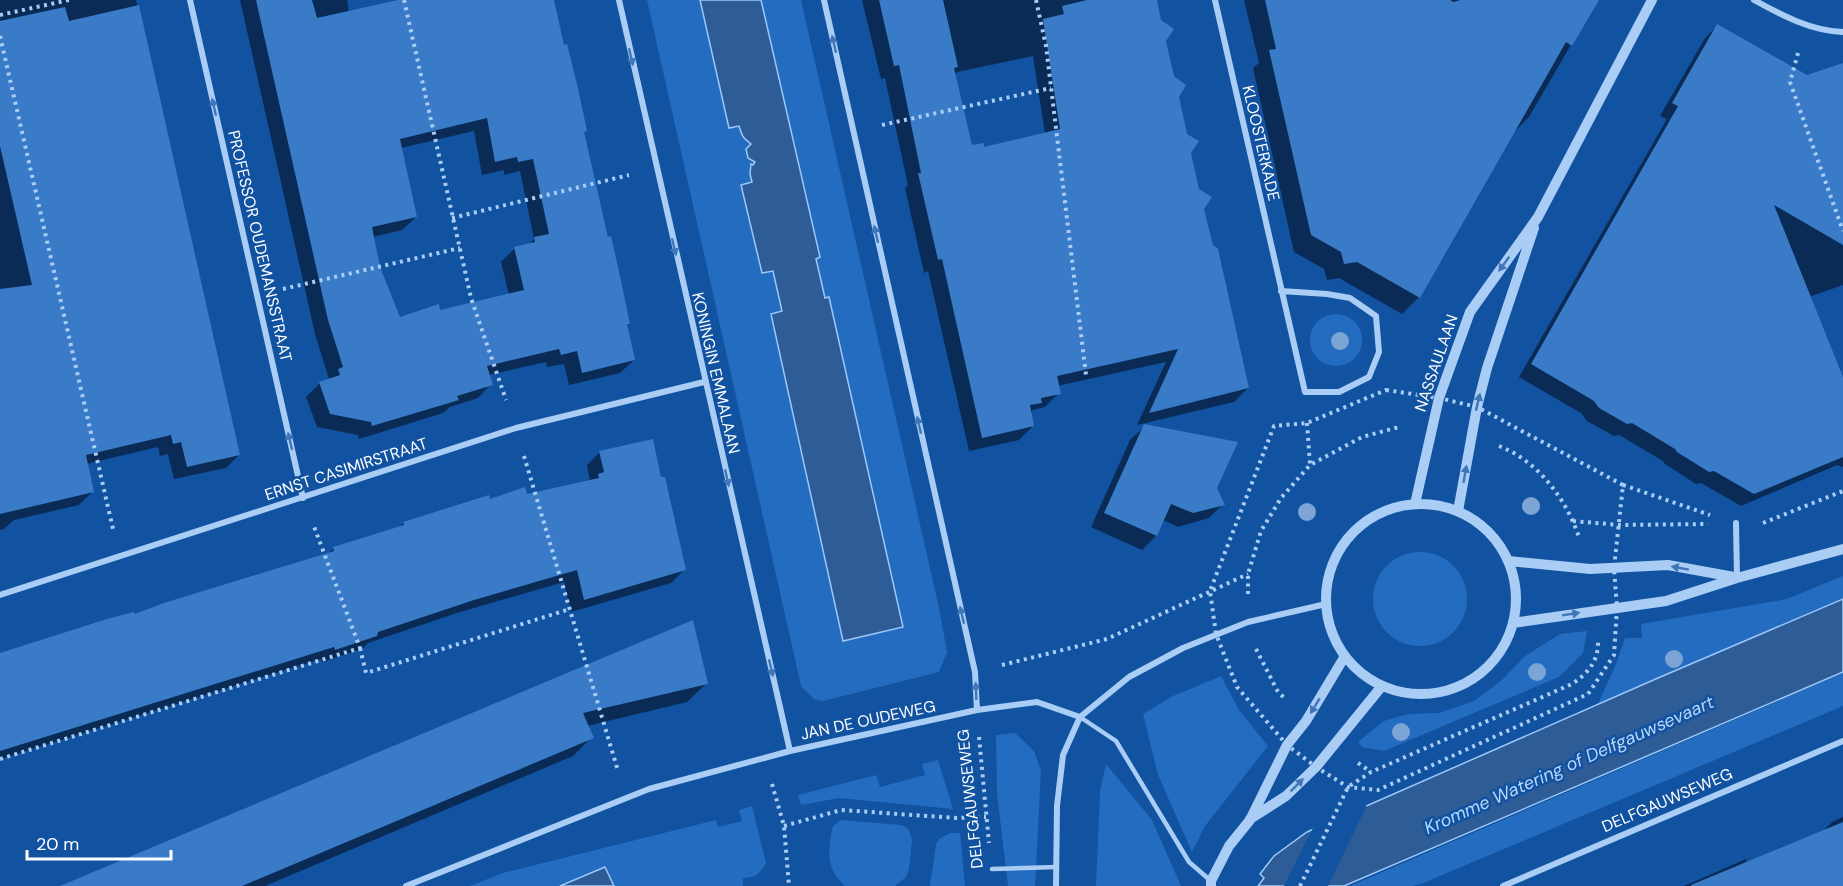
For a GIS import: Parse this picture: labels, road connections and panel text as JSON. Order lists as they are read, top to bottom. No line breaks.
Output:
{"streets":{"street":["KLOOSTERKADE","PROFESSOR OUDEMANSSTRAAT","NASSAULAAN","KONINGIN EMMALAAN","ERNST CASIMIRSTRAAT","JAN DE OUDEWEG","DELFGAUWSEWEG"]},"crossings":[["PROFESSOR OUDEMANSSTRAAT","ERNST CASIMIRSTRAAT"],["KONINGIN EMMALAAN","ERNST CASIMIRSTRAAT"],["KONINGIN EMMALAAN","JAN DE OUDEWEG"],["JAN DE OUDEWEG","DELFGAUWSEWEG"]],"one_way":["PROFESSOR OUDEMANSSTRAAT","KONINGIN EMMALAAN"],"water":["Kromme Watering of Delfgauwsevaart"],"scale_bar":"20 m"}
